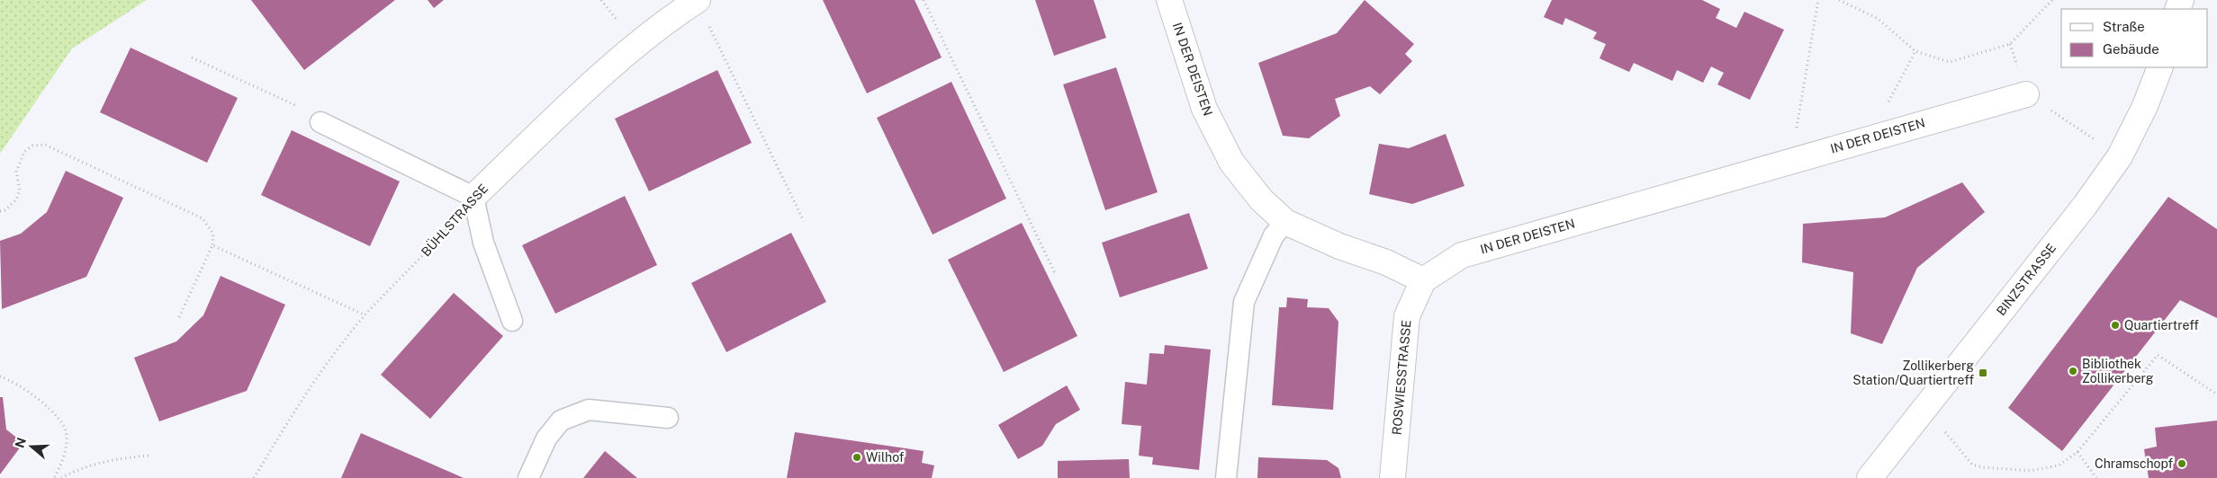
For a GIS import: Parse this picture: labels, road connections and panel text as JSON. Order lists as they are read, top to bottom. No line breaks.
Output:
{"streets":{"street":["IN DER DEISTEN","BÜHLSTRASSE","BINZSTRASSE","ROSWIESSTRASSE"]},"crossings":[["IN DER DEISTEN","ROSWIESSTRASSE"]],"places":{"other":["Quartiertreff","Bibliothek Zollikerberg","Wilhof","Chramschopf"],"transit":["Zollikerberg Station/Quartiertreff"]},"legend":["Straße","Gebäude"],"north":"left"}
